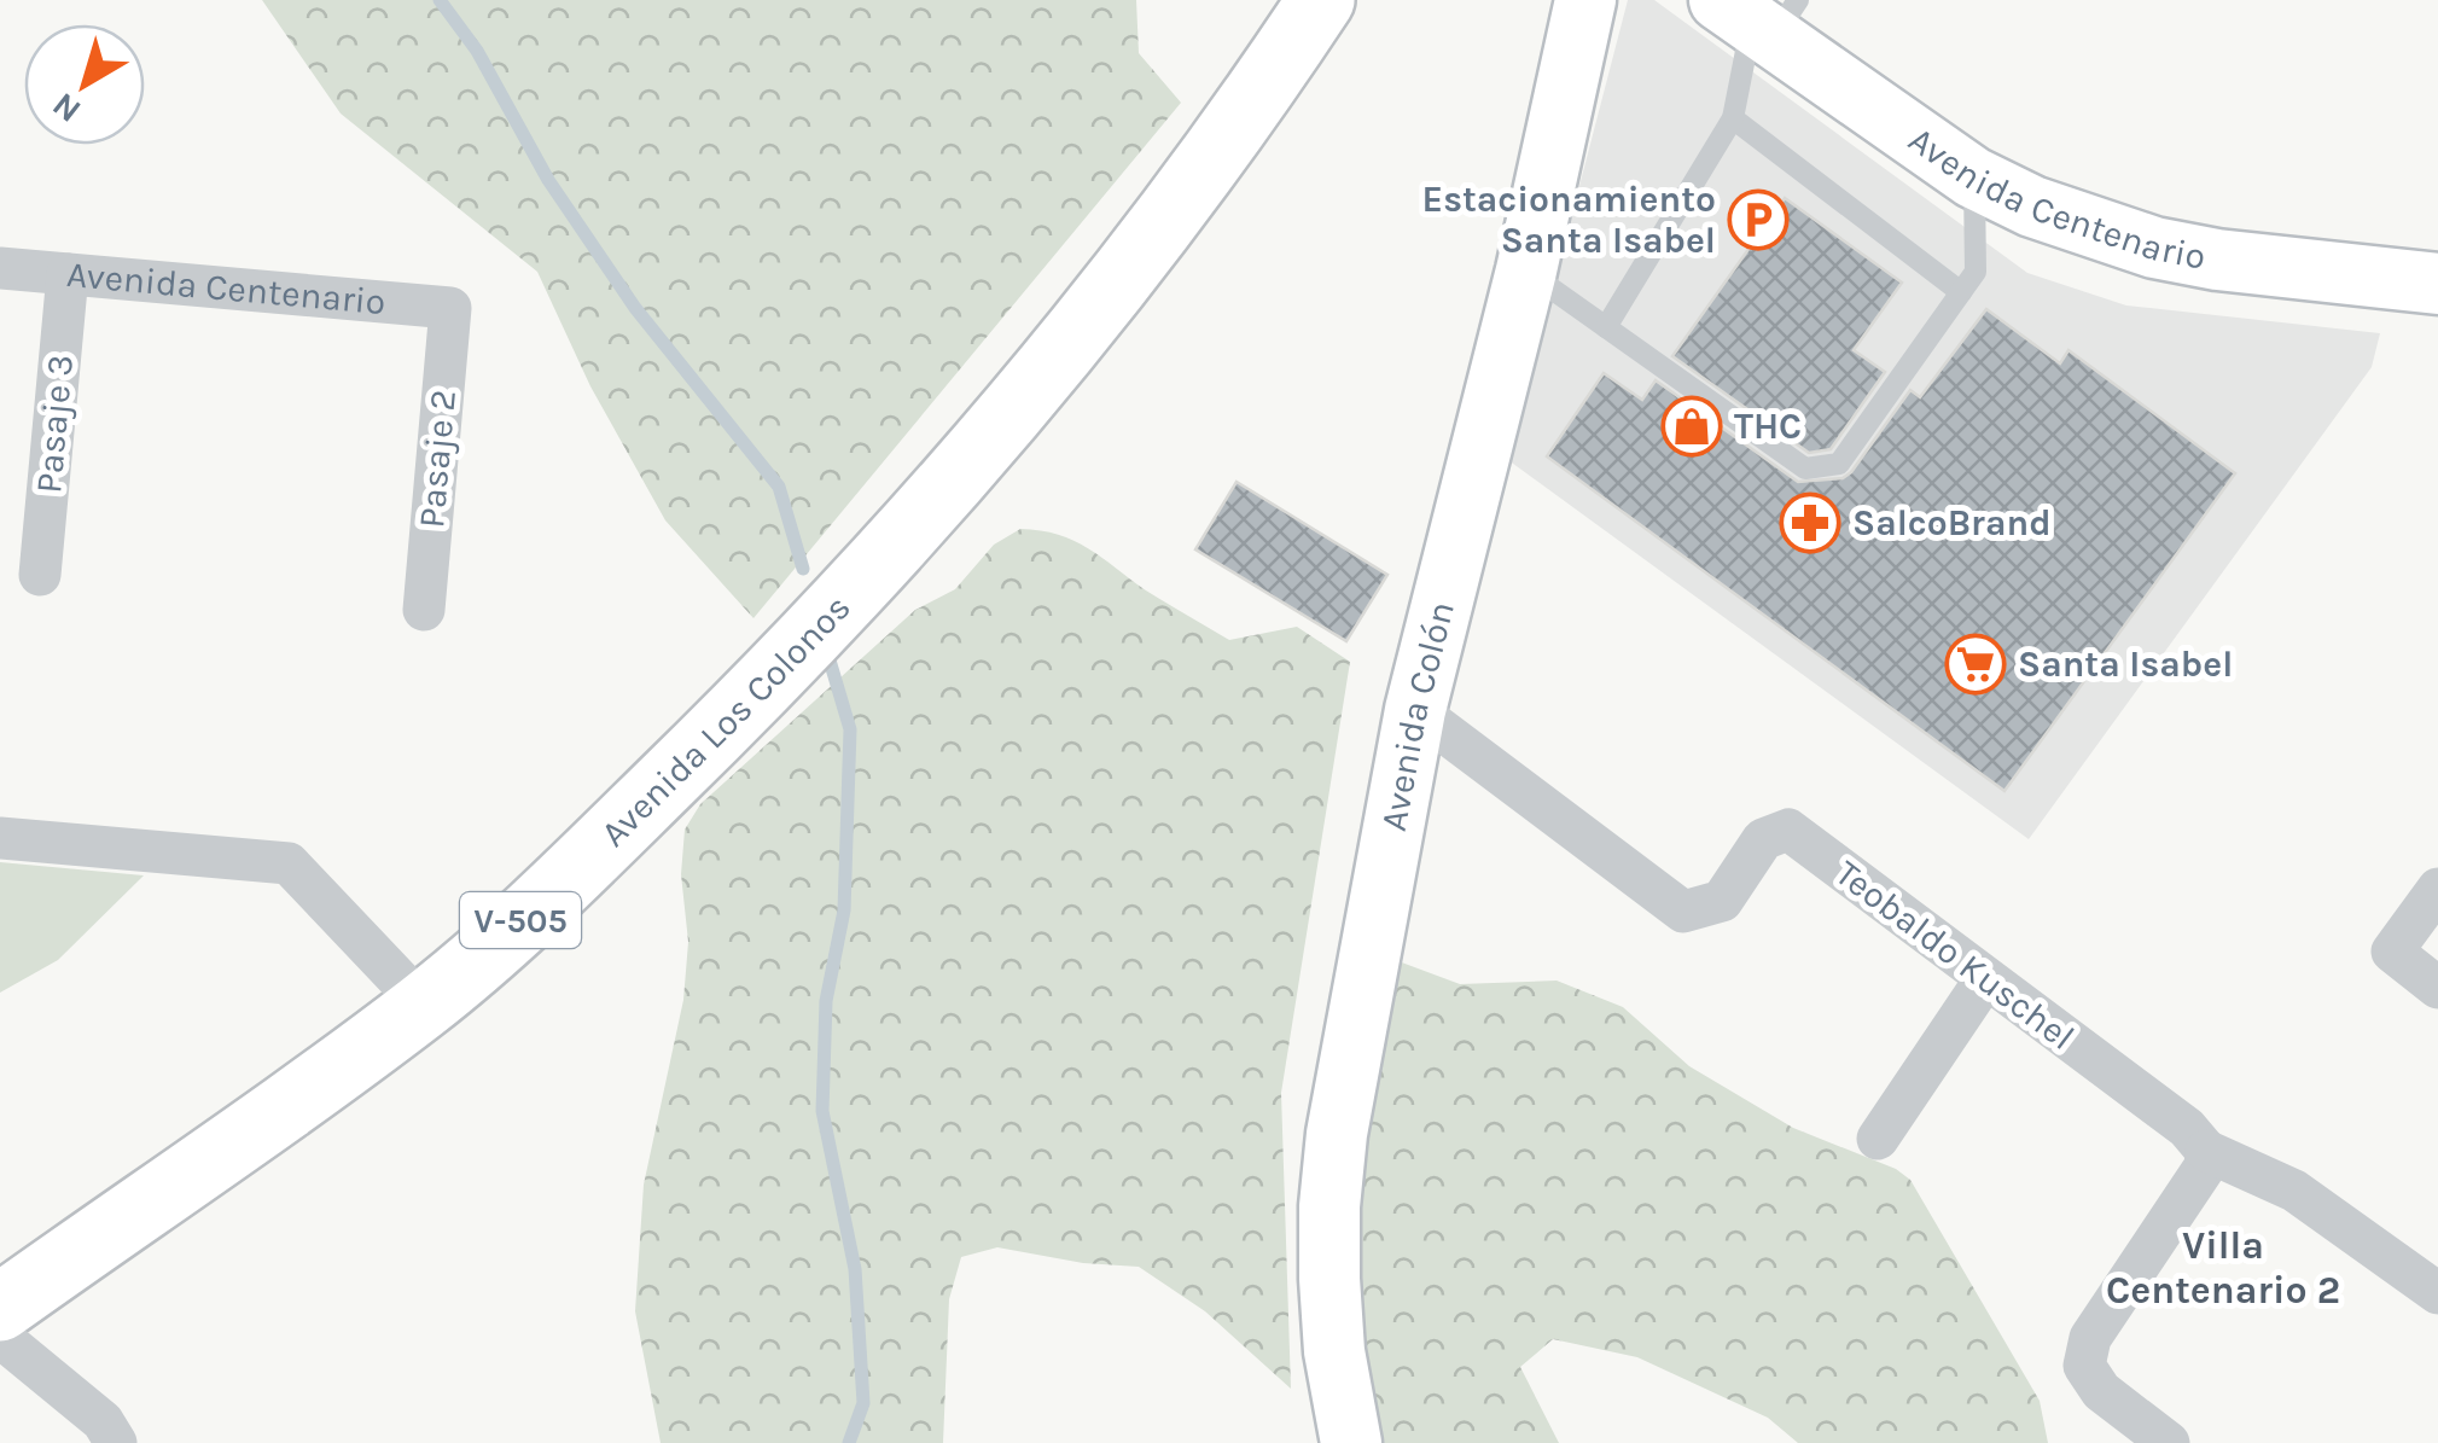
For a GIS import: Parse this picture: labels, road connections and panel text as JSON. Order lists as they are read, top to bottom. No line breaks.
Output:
{"streets":{"main road":["Avenida Centenario","Avenida Colón","Avenida Los Colonos","V-505"],"street":["Pasaje 3","Pasaje 2","Teobaldo Kuschel"]},"crossings":[["Avenida Centenario","Pasaje 3"],["Avenida Centenario","Pasaje 2"],["Avenida Colón","Teobaldo Kuschel"]],"districts":["Villa Centenario 2"],"places":{"parking":["Estacionamiento Santa Isabel"],"shop":["THC"],"pharmacy":["SalcoBrand"],"supermarket":["Santa Isabel"]},"north":"bottom left"}
